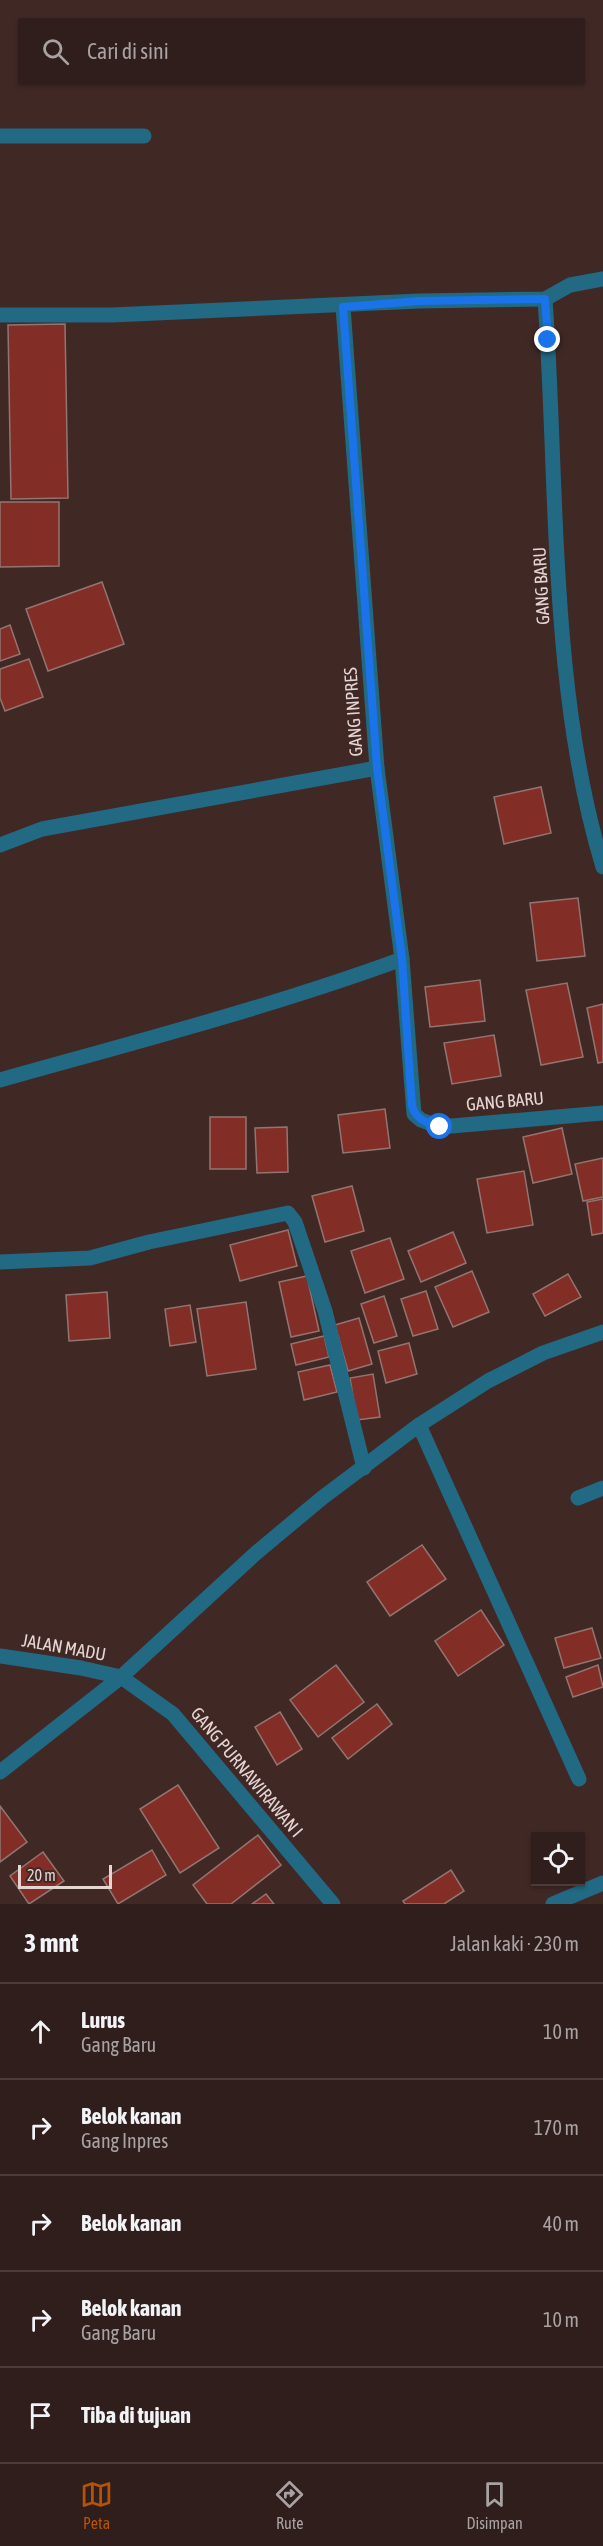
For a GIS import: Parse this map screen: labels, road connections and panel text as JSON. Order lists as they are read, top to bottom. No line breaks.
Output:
{"streets":{"street":["GANG BARU","GANG INPRES","JALAN MADU","GANG PURNAWIRAWAN I"]},"crossings":[["GANG BARU","GANG INPRES"],["JALAN MADU","GANG PURNAWIRAWAN I"]],"scale_bar":"20 m","page":{"search":"Cari di sini","scale":"20 m","heading":["3 mnt","Jalan kaki · 230 m"],"list":[["Lurus","Gang Baru","10 m"],["Belok kanan","Gang Inpres","170 m"],["Belok kanan","40 m"],["Belok kanan","Gang Baru","10 m"],"Tiba di tujuan"],"nav":["Peta","Rute","Disimpan"]}}
